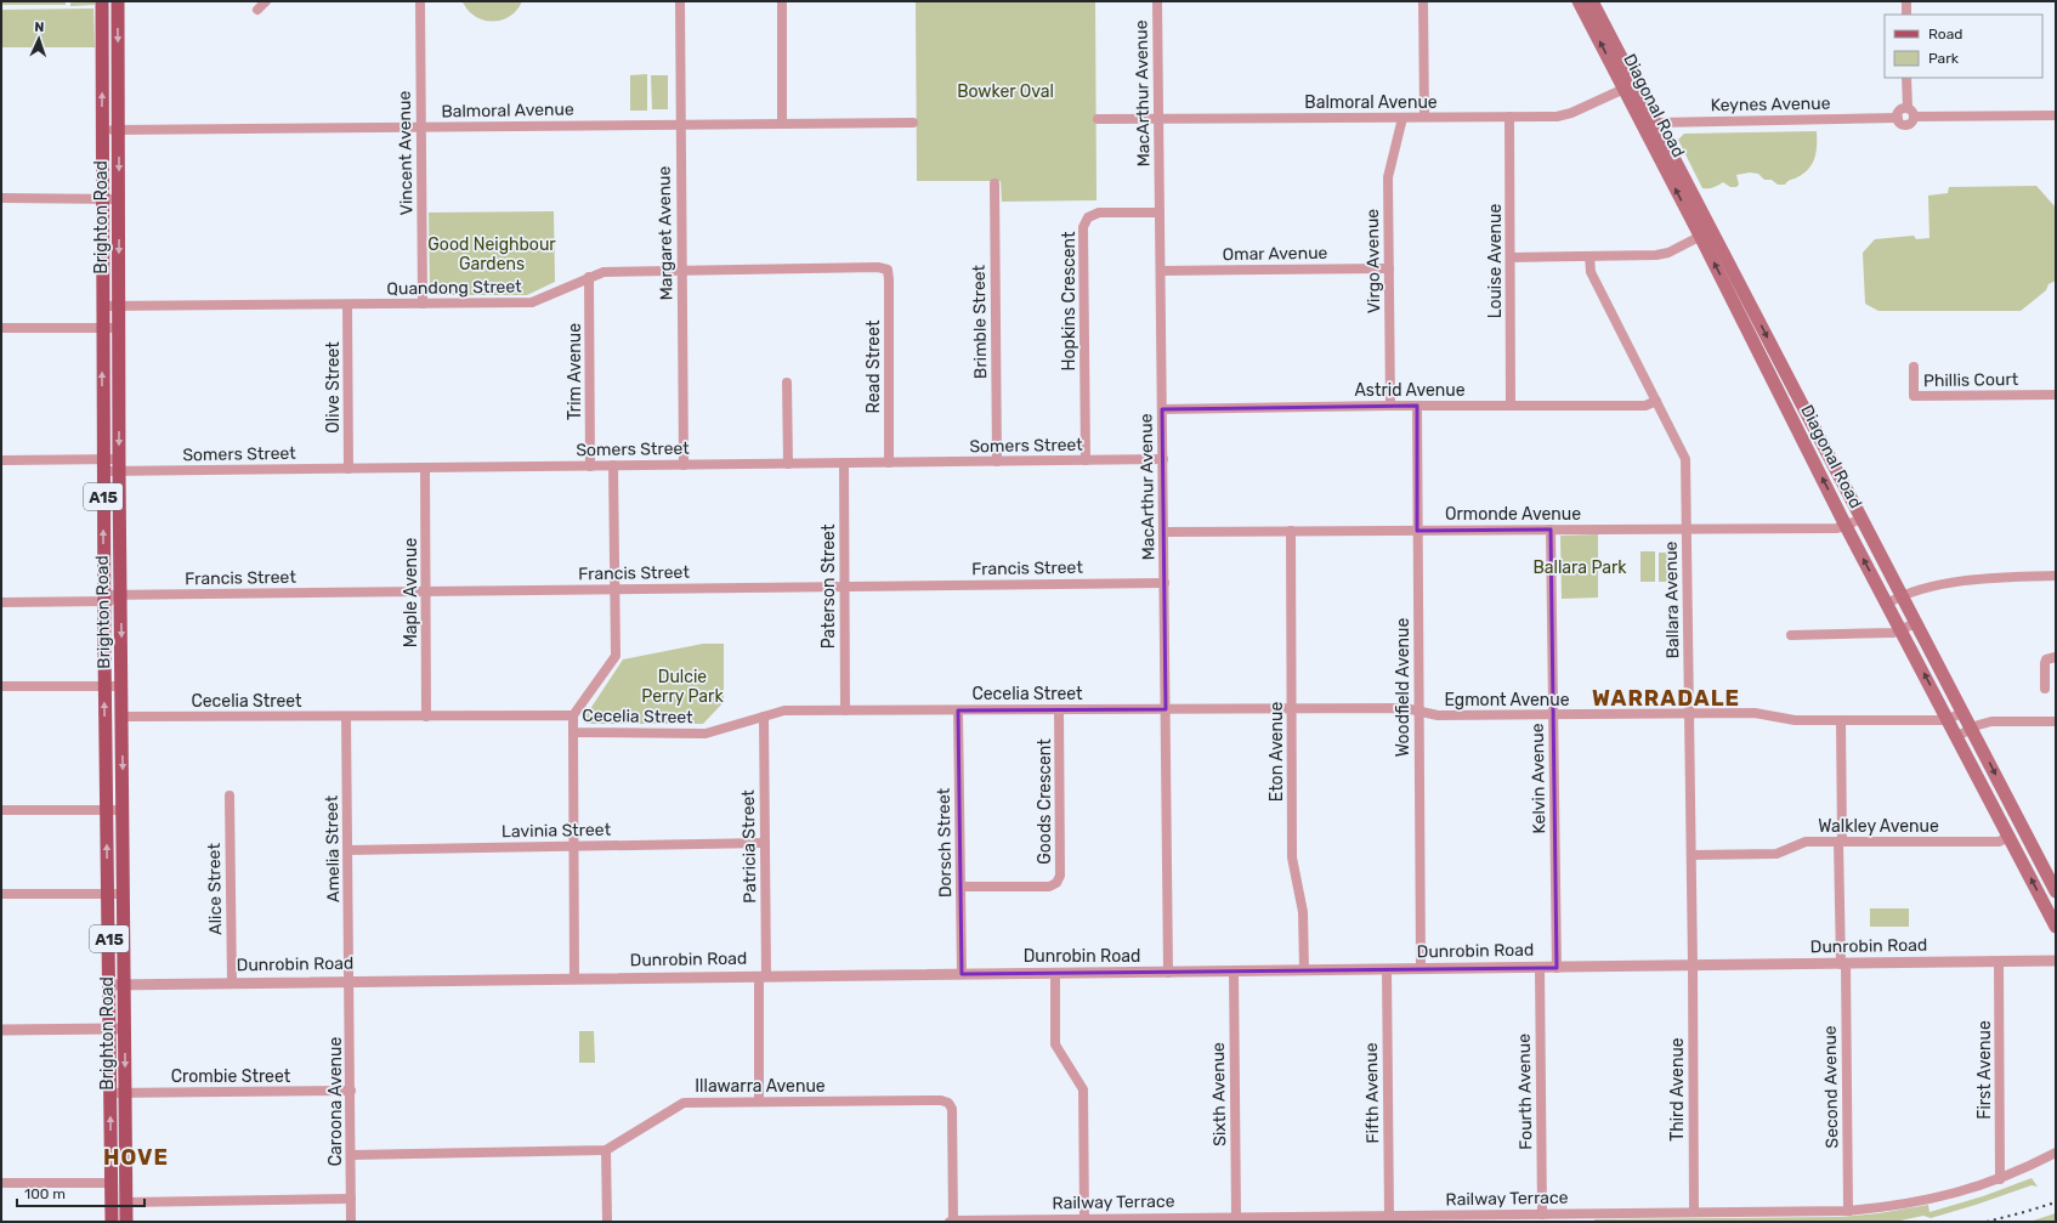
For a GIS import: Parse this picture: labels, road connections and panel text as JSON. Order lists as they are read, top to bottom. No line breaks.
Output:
{"streets":{"main road":["Diagonal Road","Brighton Road","A15"],"street":["MacArthur Avenue","Balmoral Avenue","Keynes Avenue","Vincent Avenue","Margaret Avenue","Omar Avenue","Virgo Avenue","Louise Avenue","Quandong Street","Hopkins Crescent","Brimble Street","Read Street","Trim Avenue","Phillis Court","Olive Street","Astrid Avenue","Somers Street","Ormonde Avenue","Francis Street","Paterson Street","Maple Avenue","Ballara Avenue","Woodfield Avenue","Cecelia Street","Egmont Avenue","Eton Avenue","Kelvin Avenue","Goods Crescent","Walkley Avenue","Lavinia Street","Dorsch Street","Patricia Street","Amelia Street","Alice Street","Dunrobin Road","First Avenue","Crombie Street","Illawarra Avenue","Second Avenue","Third Avenue","Fourth Avenue","Fifth Avenue","Sixth Avenue","Caroona Avenue","Railway Terrace"]},"crossings":[["MacArthur Avenue","Balmoral Avenue"],["MacArthur Avenue","Omar Avenue"],["MacArthur Avenue","Hopkins Crescent"],["MacArthur Avenue","Astrid Avenue"],["MacArthur Avenue","Somers Street"],["MacArthur Avenue","Ormonde Avenue"],["MacArthur Avenue","Francis Street"],["MacArthur Avenue","Cecelia Street"],["MacArthur Avenue","Egmont Avenue"],["MacArthur Avenue","Dunrobin Road"],["Balmoral Avenue","Diagonal Road"],["Balmoral Avenue","Vincent Avenue"],["Balmoral Avenue","Brighton Road"],["Balmoral Avenue","Margaret Avenue"],["Balmoral Avenue","Virgo Avenue"],["Balmoral Avenue","Louise Avenue"],["Keynes Avenue","Diagonal Road"],["Diagonal Road","Ormonde Avenue"],["Diagonal Road","Egmont Avenue"],["Diagonal Road","Walkley Avenue"],["Vincent Avenue","Quandong Street"],["Brighton Road","Quandong Street"],["Brighton Road","Somers Street"],["Brighton Road","Francis Street"],["Brighton Road","Cecelia Street"],["Brighton Road","Dunrobin Road"],["Brighton Road","Crombie Street"],["Margaret Avenue","Quandong Street"],["Margaret Avenue","Somers Street"],["Omar Avenue","Virgo Avenue"],["Virgo Avenue","Astrid Avenue"],["Louise Avenue","Astrid Avenue"],["Quandong Street","Read Street"],["Quandong Street","Trim Avenue"],["Quandong Street","Olive Street"],["Hopkins Crescent","Somers Street"],["Brimble Street","Somers Street"],["Read Street","Somers Street"],["Trim Avenue","Somers Street"],["Olive Street","Somers Street"],["Astrid Avenue","Ballara Avenue"],["Astrid Avenue","Woodfield Avenue"],["Somers Street","Paterson Street"],["Somers Street","Maple Avenue"],["Ormonde Avenue","Ballara Avenue"],["Ormonde Avenue","Woodfield Avenue"],["Ormonde Avenue","Eton Avenue"],["Ormonde Avenue","Kelvin Avenue"],["Francis Street","Paterson Street"],["Francis Street","Maple Avenue"],["Paterson Street","Cecelia Street"],["Maple Avenue","Cecelia Street"],["Ballara Avenue","Egmont Avenue"],["Ballara Avenue","Walkley Avenue"],["Ballara Avenue","Dunrobin Road"],["Ballara Avenue","Third Avenue"],["Woodfield Avenue","Egmont Avenue"],["Woodfield Avenue","Dunrobin Road"],["Cecelia Street","Egmont Avenue"],["Cecelia Street","Goods Crescent"],["Cecelia Street","Dorsch Street"],["Cecelia Street","Patricia Street"],["Cecelia Street","Amelia Street"],["Egmont Avenue","Eton Avenue"],["Egmont Avenue","Kelvin Avenue"],["Egmont Avenue","Second Avenue"],["Eton Avenue","Dunrobin Road"],["Kelvin Avenue","Dunrobin Road"],["Goods Crescent","Dorsch Street"],["Walkley Avenue","Second Avenue"],["Lavinia Street","Patricia Street"],["Lavinia Street","Amelia Street"],["Dorsch Street","Dunrobin Road"],["Patricia Street","Dunrobin Road"],["Patricia Street","Illawarra Avenue"],["Amelia Street","Dunrobin Road"],["Amelia Street","Caroona Avenue"],["Alice Street","Dunrobin Road"],["Dunrobin Road","First Avenue"],["Dunrobin Road","Second Avenue"],["Dunrobin Road","Third Avenue"],["Dunrobin Road","Fourth Avenue"],["Dunrobin Road","Fifth Avenue"],["Dunrobin Road","Sixth Avenue"],["Dunrobin Road","Caroona Avenue"],["First Avenue","Railway Terrace"],["Crombie Street","Caroona Avenue"],["Illawarra Avenue","Railway Terrace"],["Second Avenue","Railway Terrace"],["Third Avenue","Railway Terrace"],["Fourth Avenue","Railway Terrace"],["Fifth Avenue","Railway Terrace"],["Sixth Avenue","Railway Terrace"]],"districts":["WARRADALE","HOVE"],"parks":["Bowker Oval","Good Neighbour Gardens","Ballara Park","Dulcie Perry Park"],"legend":["Road","Park"],"scale_bar":"100 m","north":"top"}
